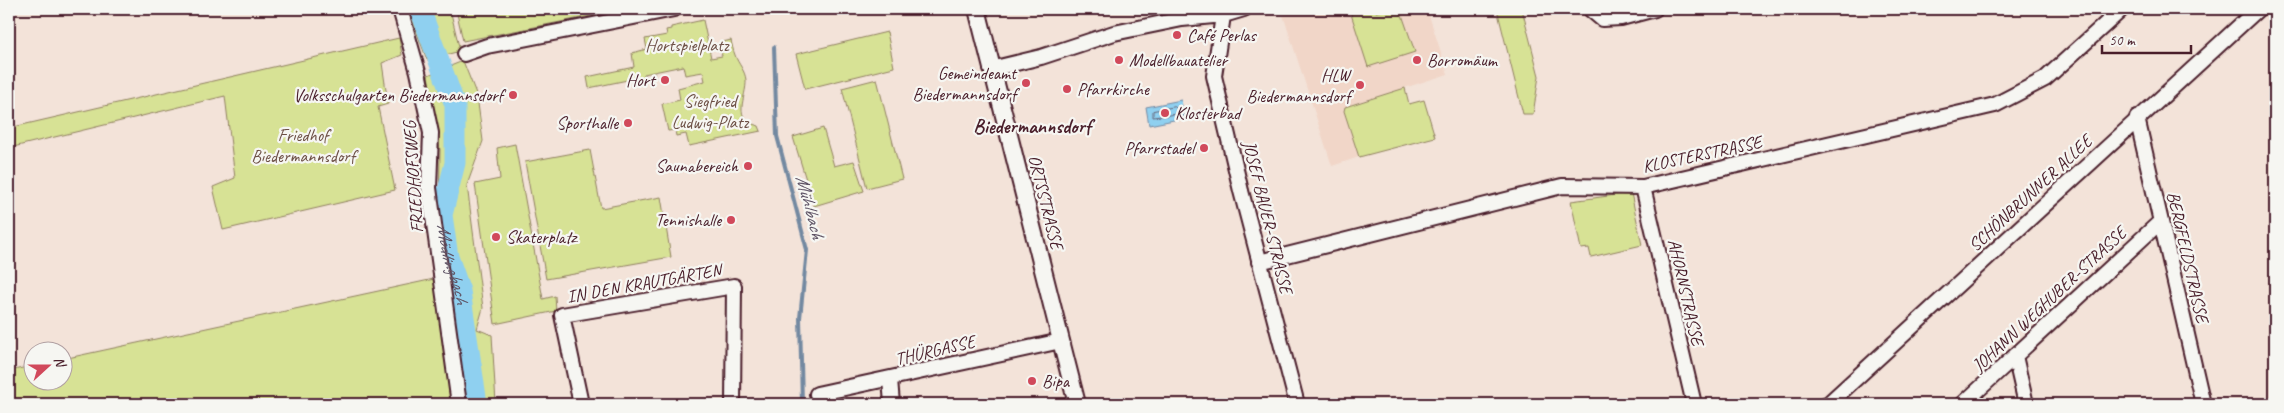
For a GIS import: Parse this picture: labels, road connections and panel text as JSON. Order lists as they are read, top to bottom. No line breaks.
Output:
{"streets":{"street":["KLOSTERSTRASSE","FRIEDHOFSWEG","SCHÖNBRUNNER ALLEE","ORTSSTRASSE","JOSEF BAUER-STRASSE","BERGFELDSTRASSE","IN DEN KRAUTGÄRTEN","AHORNSTRASSE","JOHANN WEGHUBER-STRASSE","THÜRGASSE"]},"crossings":[["KLOSTERSTRASSE","JOSEF BAUER-STRASSE"],["KLOSTERSTRASSE","AHORNSTRASSE"],["SCHÖNBRUNNER ALLEE","BERGFELDSTRASSE"],["ORTSSTRASSE","THÜRGASSE"],["BERGFELDSTRASSE","JOHANN WEGHUBER-STRASSE"]],"districts":["Biedermannsdorf"],"water":["Mühlbach","Mödlingbach"],"parks":["Hortspielplatz","Siegfried Ludwig-Platz","Friedhof Biedermannsdorf"],"places":["Café Perlas","Modellbauatelier","Borromäum","Hort","Gemeindeamt Biedermannsdorf","HLW Biedermannsdorf","Pfarrkirche","Volksschulgarten Biedermannsdorf","Klosterbad","Sporthalle","Pfarrstadel","Saunabereich","Tennishalle","Skaterplatz","Bipa"],"scale_bar":"50 m","north":"right"}
